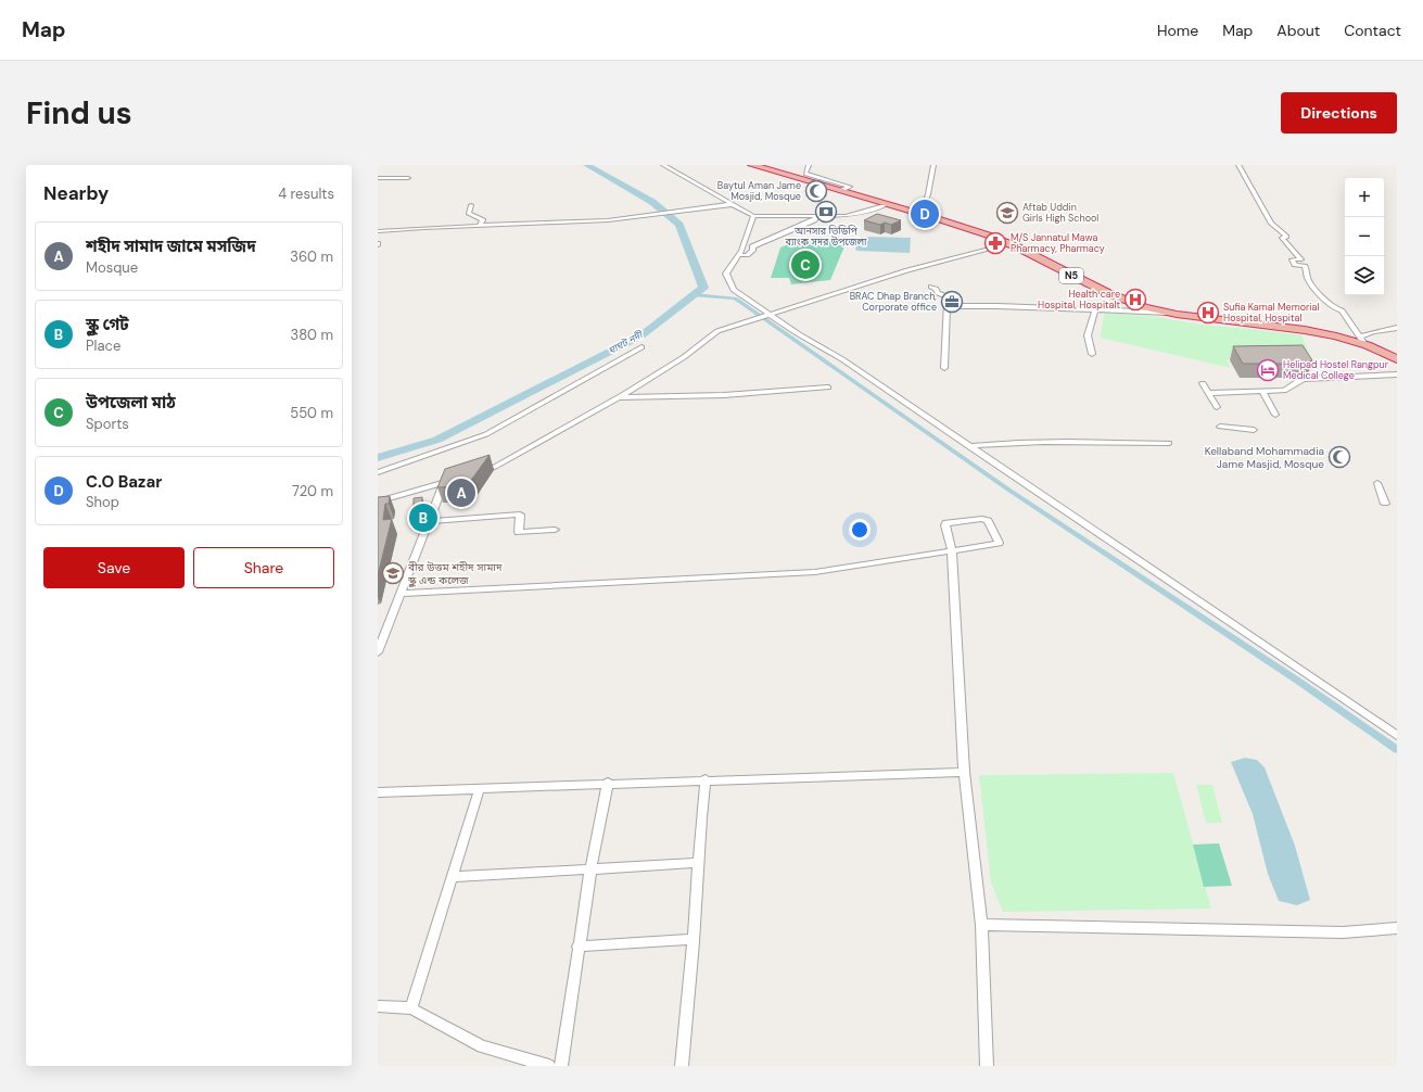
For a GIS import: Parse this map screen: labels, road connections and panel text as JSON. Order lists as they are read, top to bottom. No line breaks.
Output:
{"streets":{"highway":["N5"]},"water":["ঘাঘট নদী"],"places":{"mosque":["Baytul Aman Jame Mosjid, Mosque","Kellaband Mohammadia Jame Masjid, Mosque"],"bank":["আনসার ভিডিপি ব্যাংক সদর উপজেলা"],"school or university":["Aftab Uddin Girls High School","বীর উত্তম শহীদ সামাদ স্কুল এন্ড কলেজ"],"pharmacy":["M/S Jannatul Mawa Pharmacy, Pharmacy"],"hospital":["Health care Hospital, Hospitalt","Sufia Kamal Memorial Hospital, Hospital"],"office":["BRAC Dhap Branch, Corporate office"],"hotel":["Helipad Hostel Rangpur Medical College"]},"page":{"header":"Map","nav":["Home","Map","About","Contact"],"buttons":["Directions",["Save","Share"]],"title":"Find us","heading":["Nearby","4 results"],"map_buttons":["+","−"],"pins":["D","C","A","B"],"list":[{"mark":"A","name":"শহীদ সামাদ জামে মসজিদ","note":"Mosque","value":"360 m"},{"mark":"B","name":"স্কুল গেট","note":"Place","value":"380 m"},{"mark":"C","name":"উপজেলা মাঠ","note":"Sports","value":"550 m"},{"mark":"D","name":"C.O Bazar","note":"Shop","value":"720 m"}]}}
